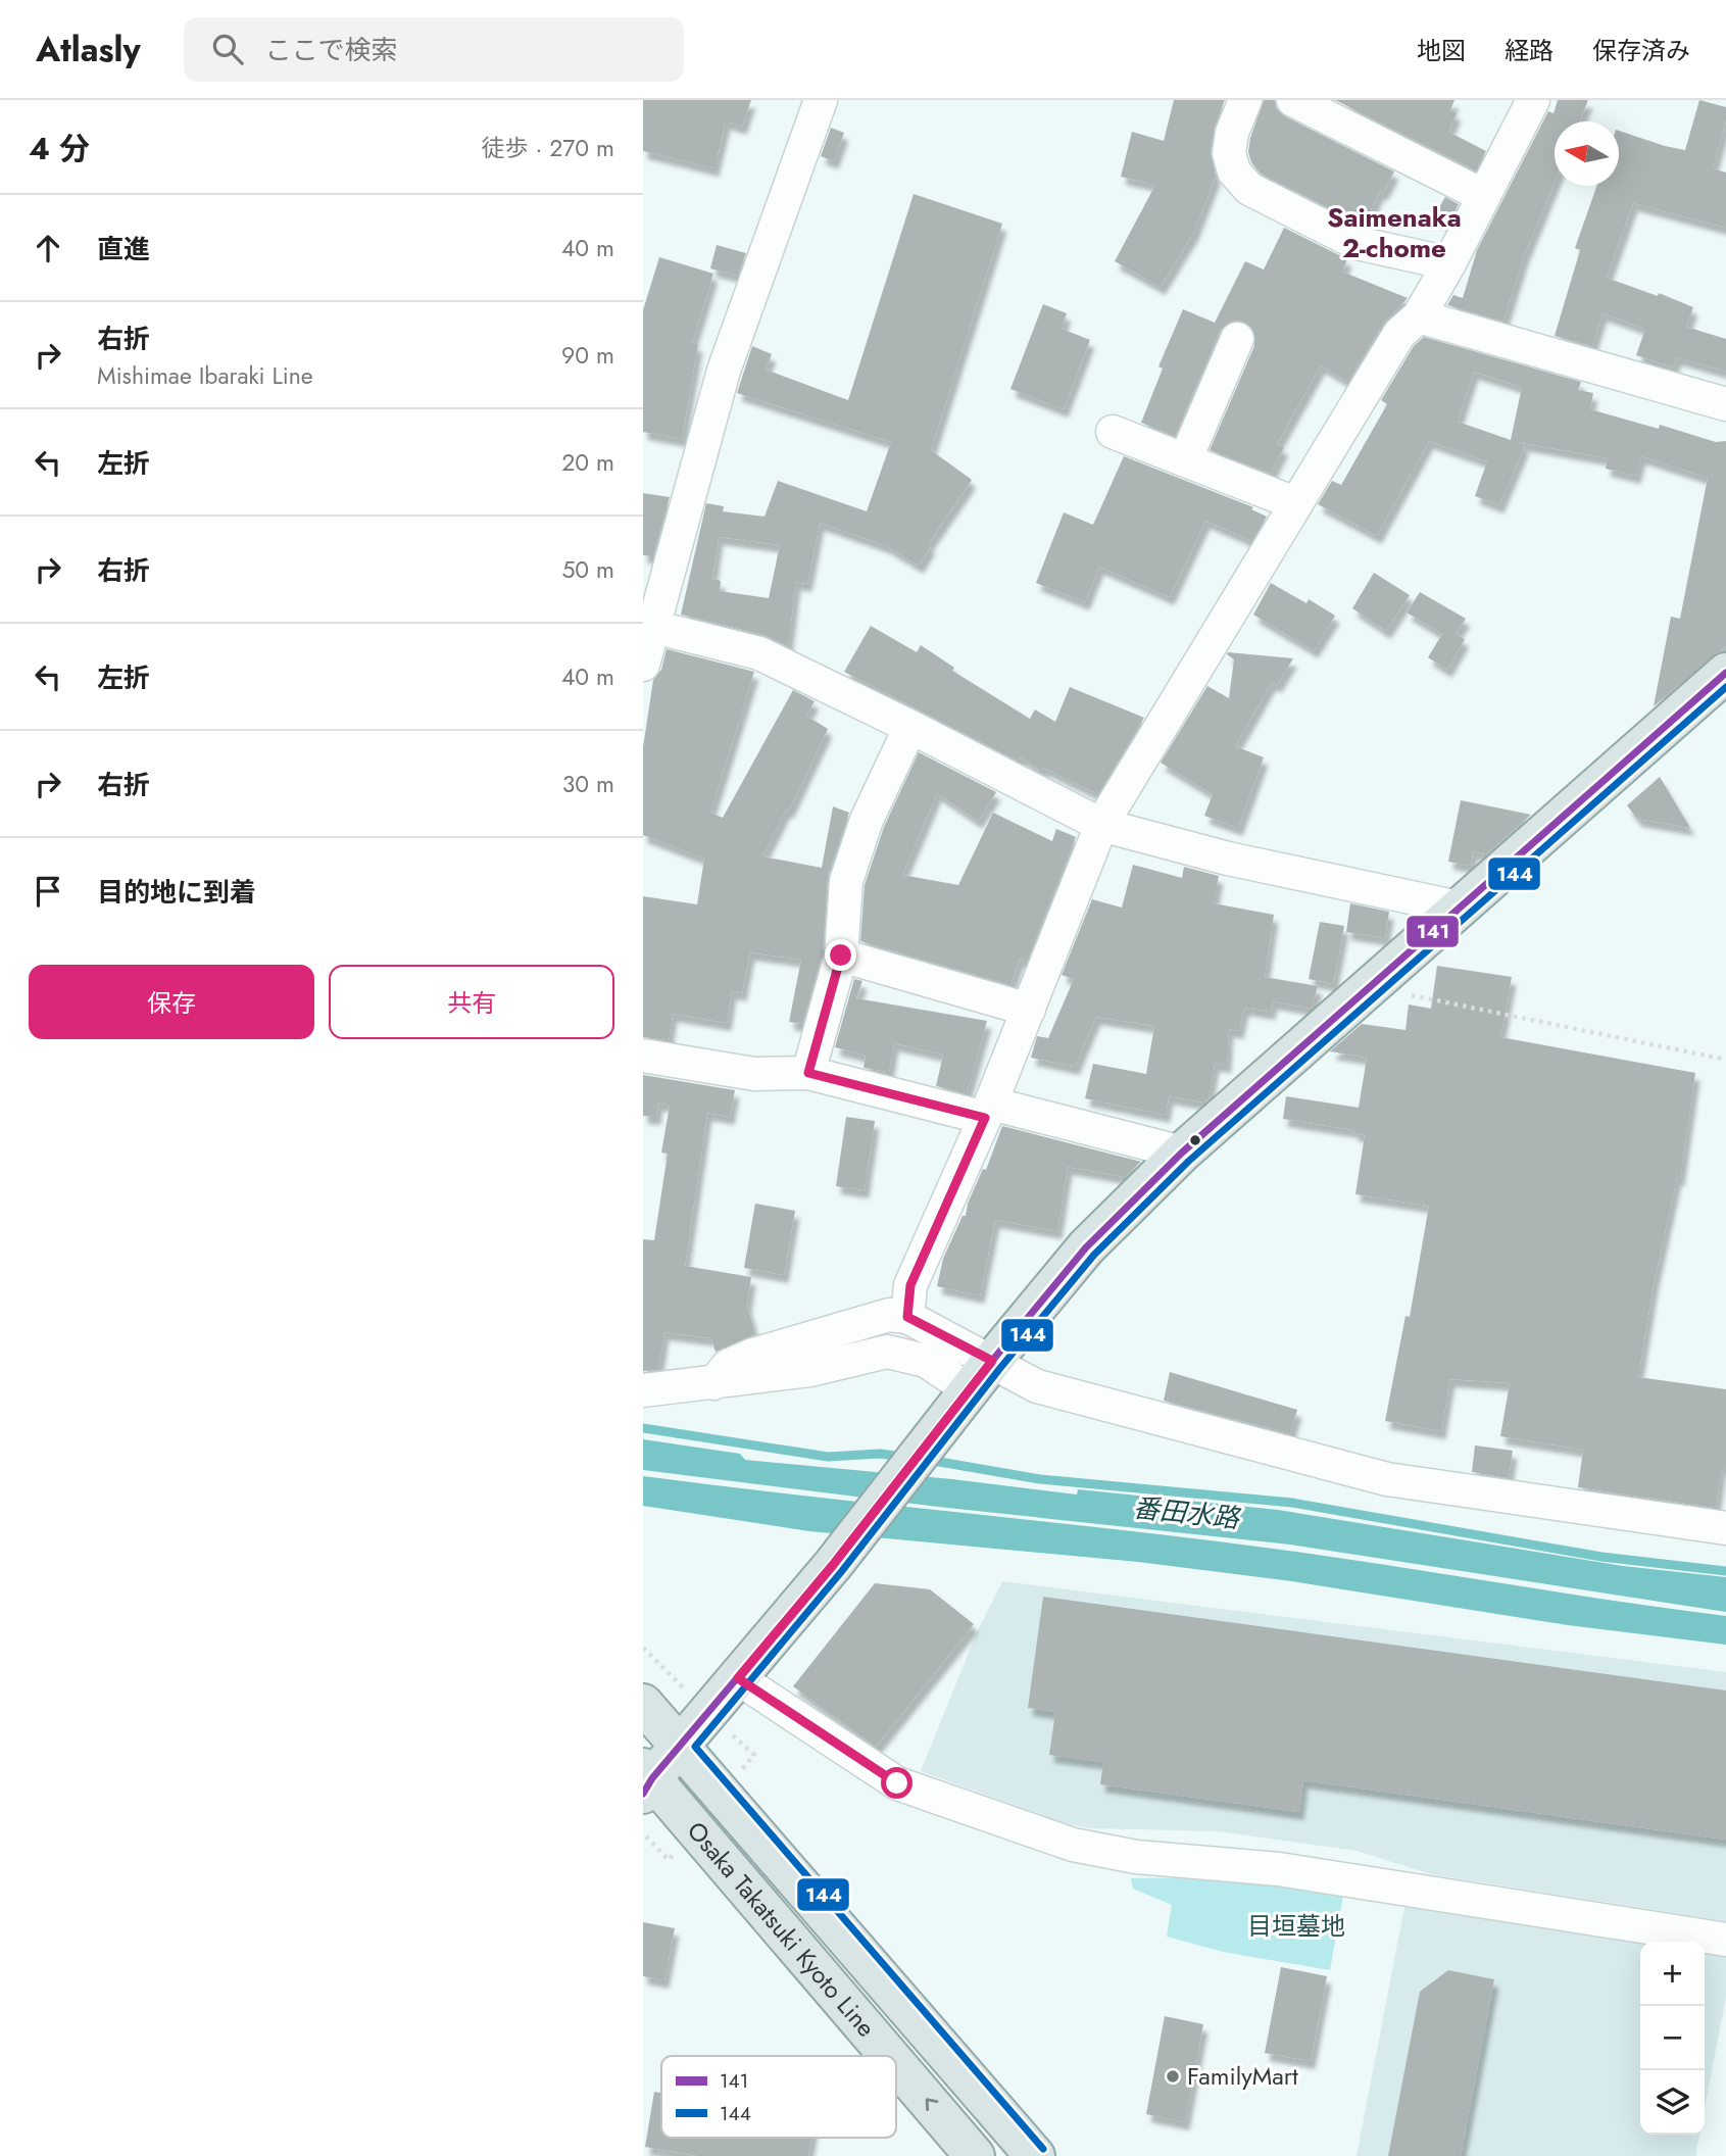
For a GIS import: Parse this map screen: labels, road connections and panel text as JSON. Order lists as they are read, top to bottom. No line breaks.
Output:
{"streets":{"main road":["Osaka Takatsuki Kyoto Line"]},"districts":["Saimenaka 2-chome"],"water":["番田水路"],"parks":["目垣墓地"],"places":["FamilyMart"],"lines":["transit line 141","transit line 144"],"legend":["141","144"],"north":"left","page":{"header":"Atlasly","search":"ここで検索","nav":["地図","経路","保存済み"],"heading":["4 分","徒歩 · 270 m"],"list":[["直進","40 m"],["右折","Mishimae Ibaraki Line","90 m"],["左折","20 m"],["右折","50 m"],["左折","40 m"],["右折","30 m"],"目的地に到着"],"buttons":["保存","共有"],"map_buttons":["+","−"]}}
